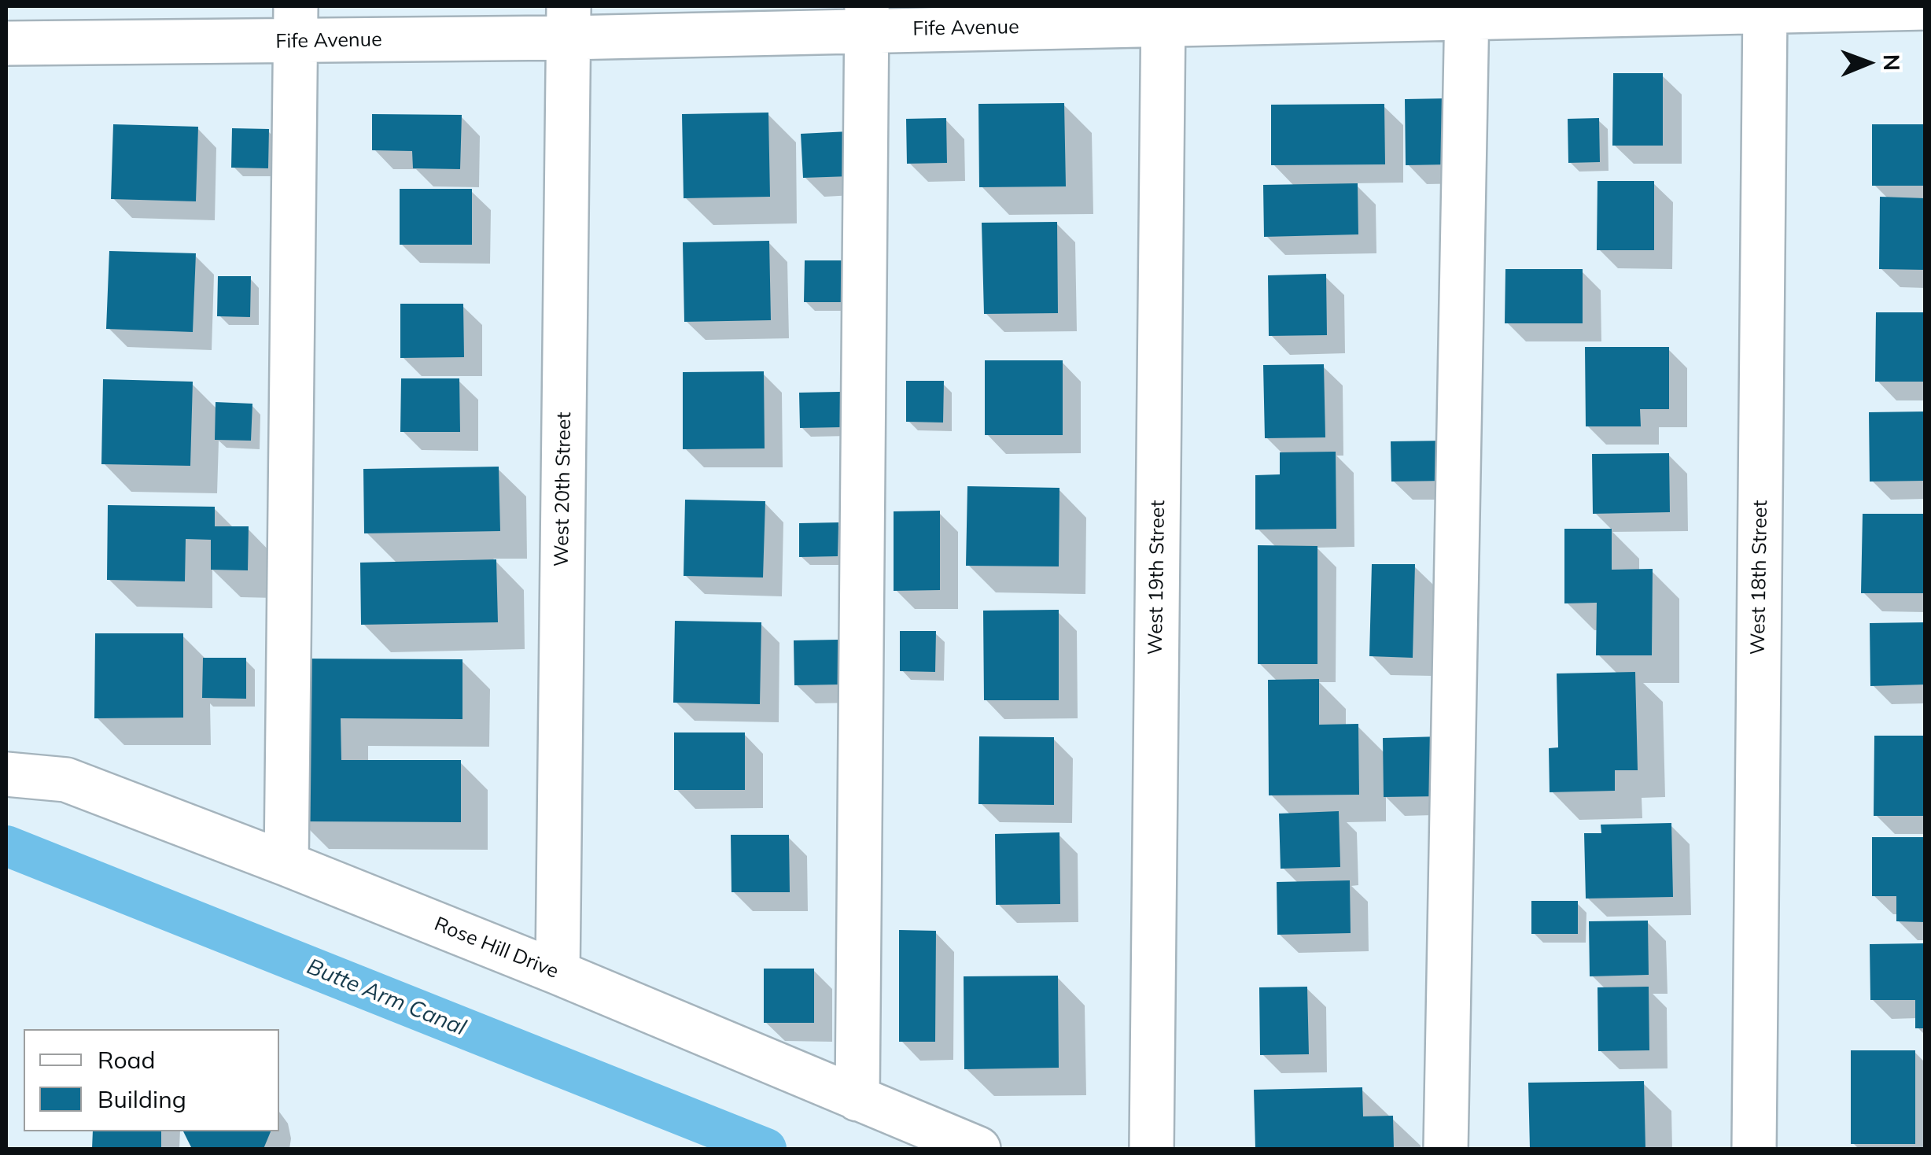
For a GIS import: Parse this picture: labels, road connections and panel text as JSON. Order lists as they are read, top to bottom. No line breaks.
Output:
{"streets":{"street":["Fife Avenue","West 20th Street","West 19th Street","West 18th Street","Rose Hill Drive"]},"crossings":[["Fife Avenue","West 20th Street"],["Fife Avenue","West 19th Street"],["Fife Avenue","West 18th Street"],["West 20th Street","Rose Hill Drive"]],"water":["Butte Arm Canal"],"legend":["Road","Building"],"north":"right"}
